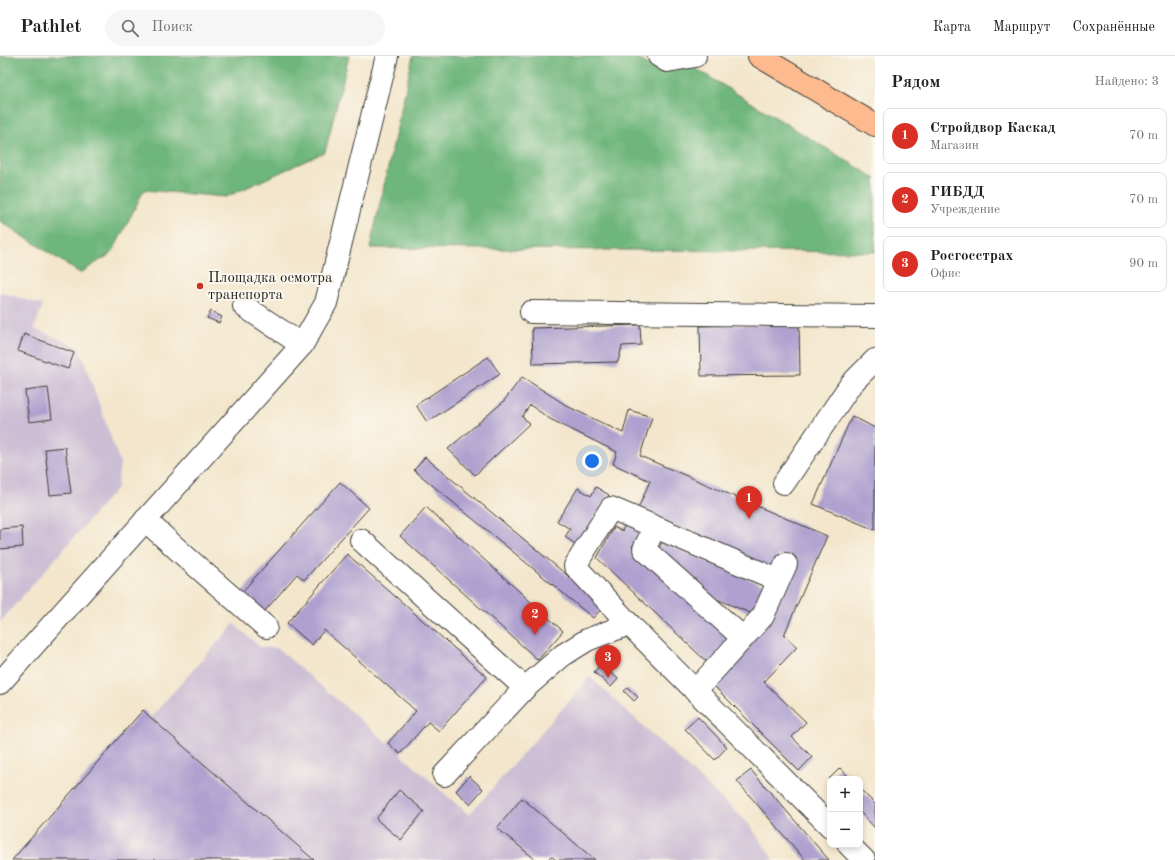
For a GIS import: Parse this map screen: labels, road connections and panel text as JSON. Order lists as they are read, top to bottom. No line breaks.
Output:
{"places":["Площадка осмотра транспорта"],"page":{"header":"Pathlet","search":"Поиск","nav":["Карта","Маршрут","Сохранённые"],"heading":["Рядом","Найдено: 3"],"list":[{"mark":"1","name":"Стройдвор Каскад","note":"Магазин","value":"70 m"},{"mark":"2","name":"ГИБДД","note":"Учреждение","value":"70 m"},{"mark":"3","name":"Росгосстрах","note":"Офис","value":"90 m"}],"pins":["1","2","3"],"map_buttons":["+","−"]}}
